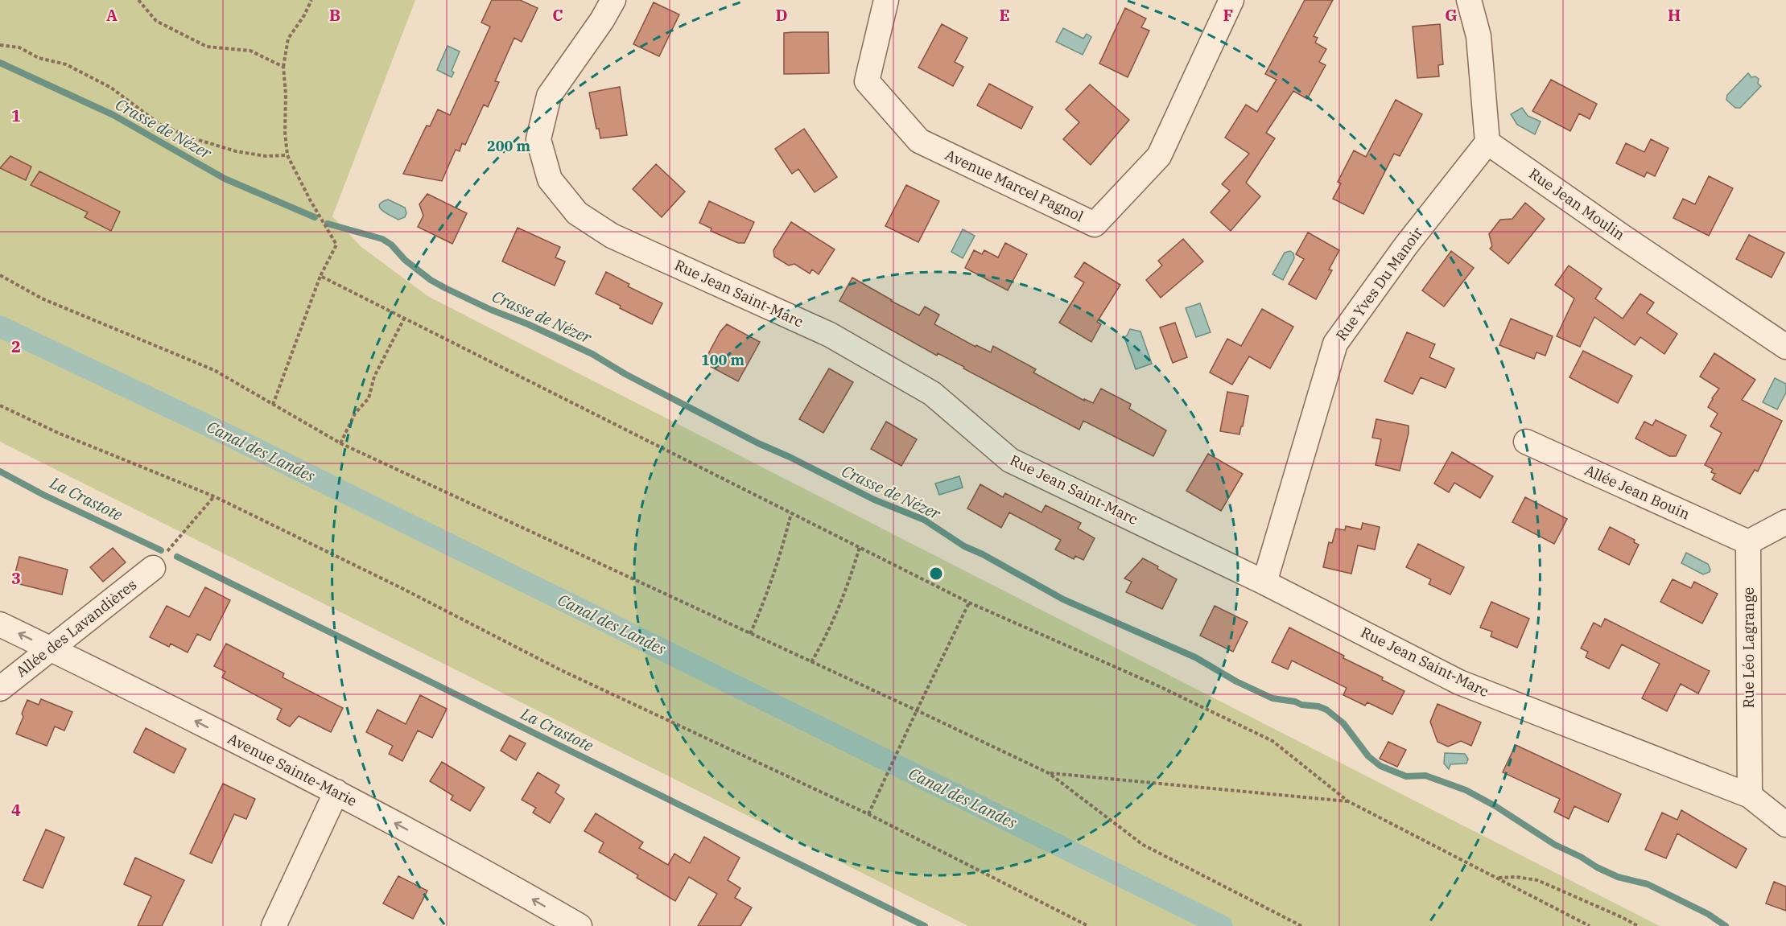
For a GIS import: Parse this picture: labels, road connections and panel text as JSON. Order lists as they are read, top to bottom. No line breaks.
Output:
{"streets":{"street":["Avenue Marcel Pagnol","Rue Jean Moulin","Rue Yves Du Manoir","Rue Jean Saint-Marc","Allée Jean Bouin","Allée des Lavandières","Rue Léo Lagrange","Avenue Sainte-Marie"]},"crossings":[["Rue Jean Moulin","Rue Yves Du Manoir"],["Rue Yves Du Manoir","Rue Jean Saint-Marc"],["Rue Jean Saint-Marc","Rue Léo Lagrange"],["Allée Jean Bouin","Rue Léo Lagrange"],["Allée des Lavandières","Avenue Sainte-Marie"]],"one_way":["Avenue Sainte-Marie"],"water":["Crasse de Nézer","Canal des Landes","La Crastote"],"grid":{"columns":["A","B","C","D","E","F","G","H"],"rows":["1","2","3","4"]},"rings":["200 m","100 m"]}
